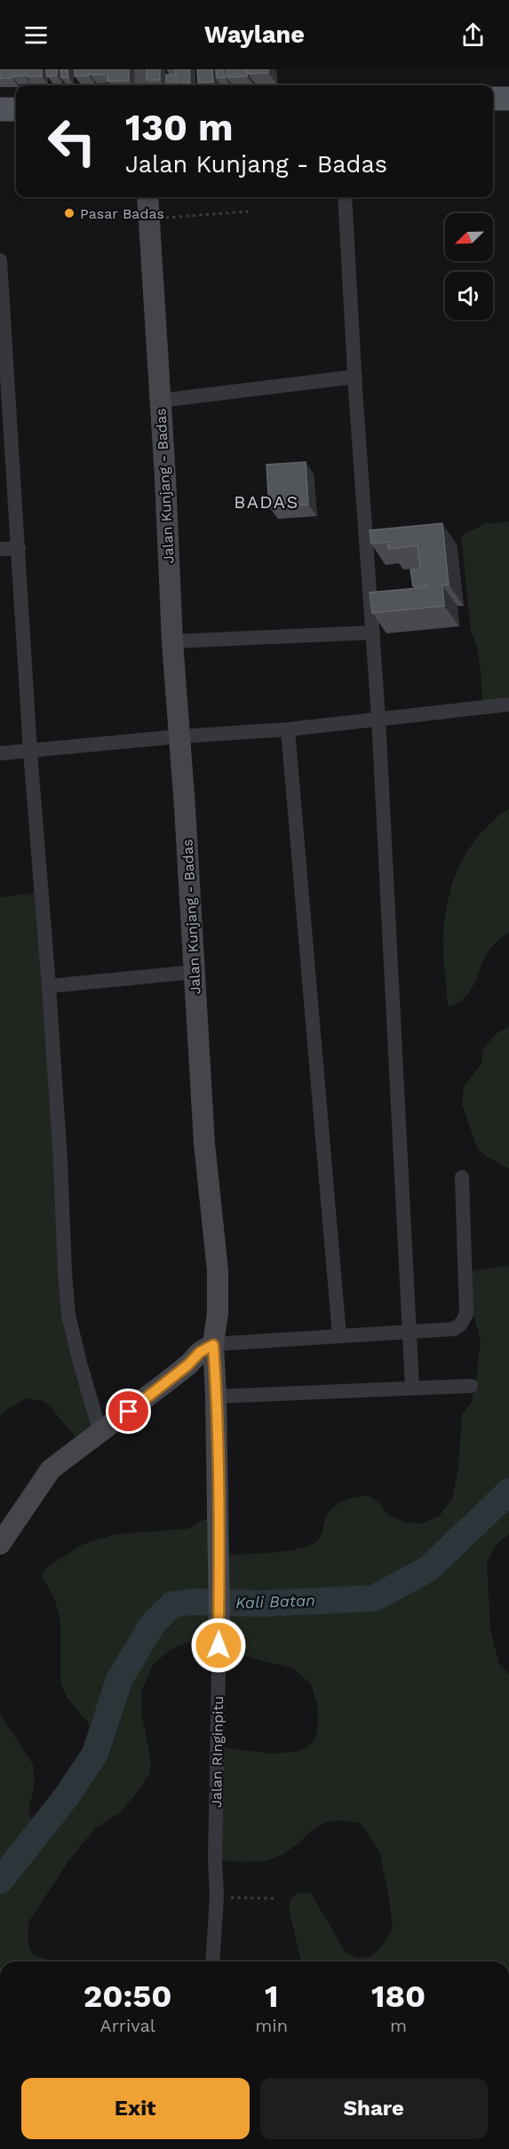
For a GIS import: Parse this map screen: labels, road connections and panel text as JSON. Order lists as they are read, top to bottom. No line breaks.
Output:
{"streets":{"main road":["Jalan Kunjang - Badas","Jalan RInginpitu"]},"crossings":[["Jalan Kunjang - Badas","Jalan RInginpitu"]],"districts":["BADAS"],"water":["Kali Batan"],"places":["Pasar Badas"],"north":"bottom left","page":{"header":"Waylane","turn":["130 m","Jalan Kunjang - Badas"],"eta":["20:50","Arrival","1","min","180","m"],"buttons":["Exit","Share"]}}
